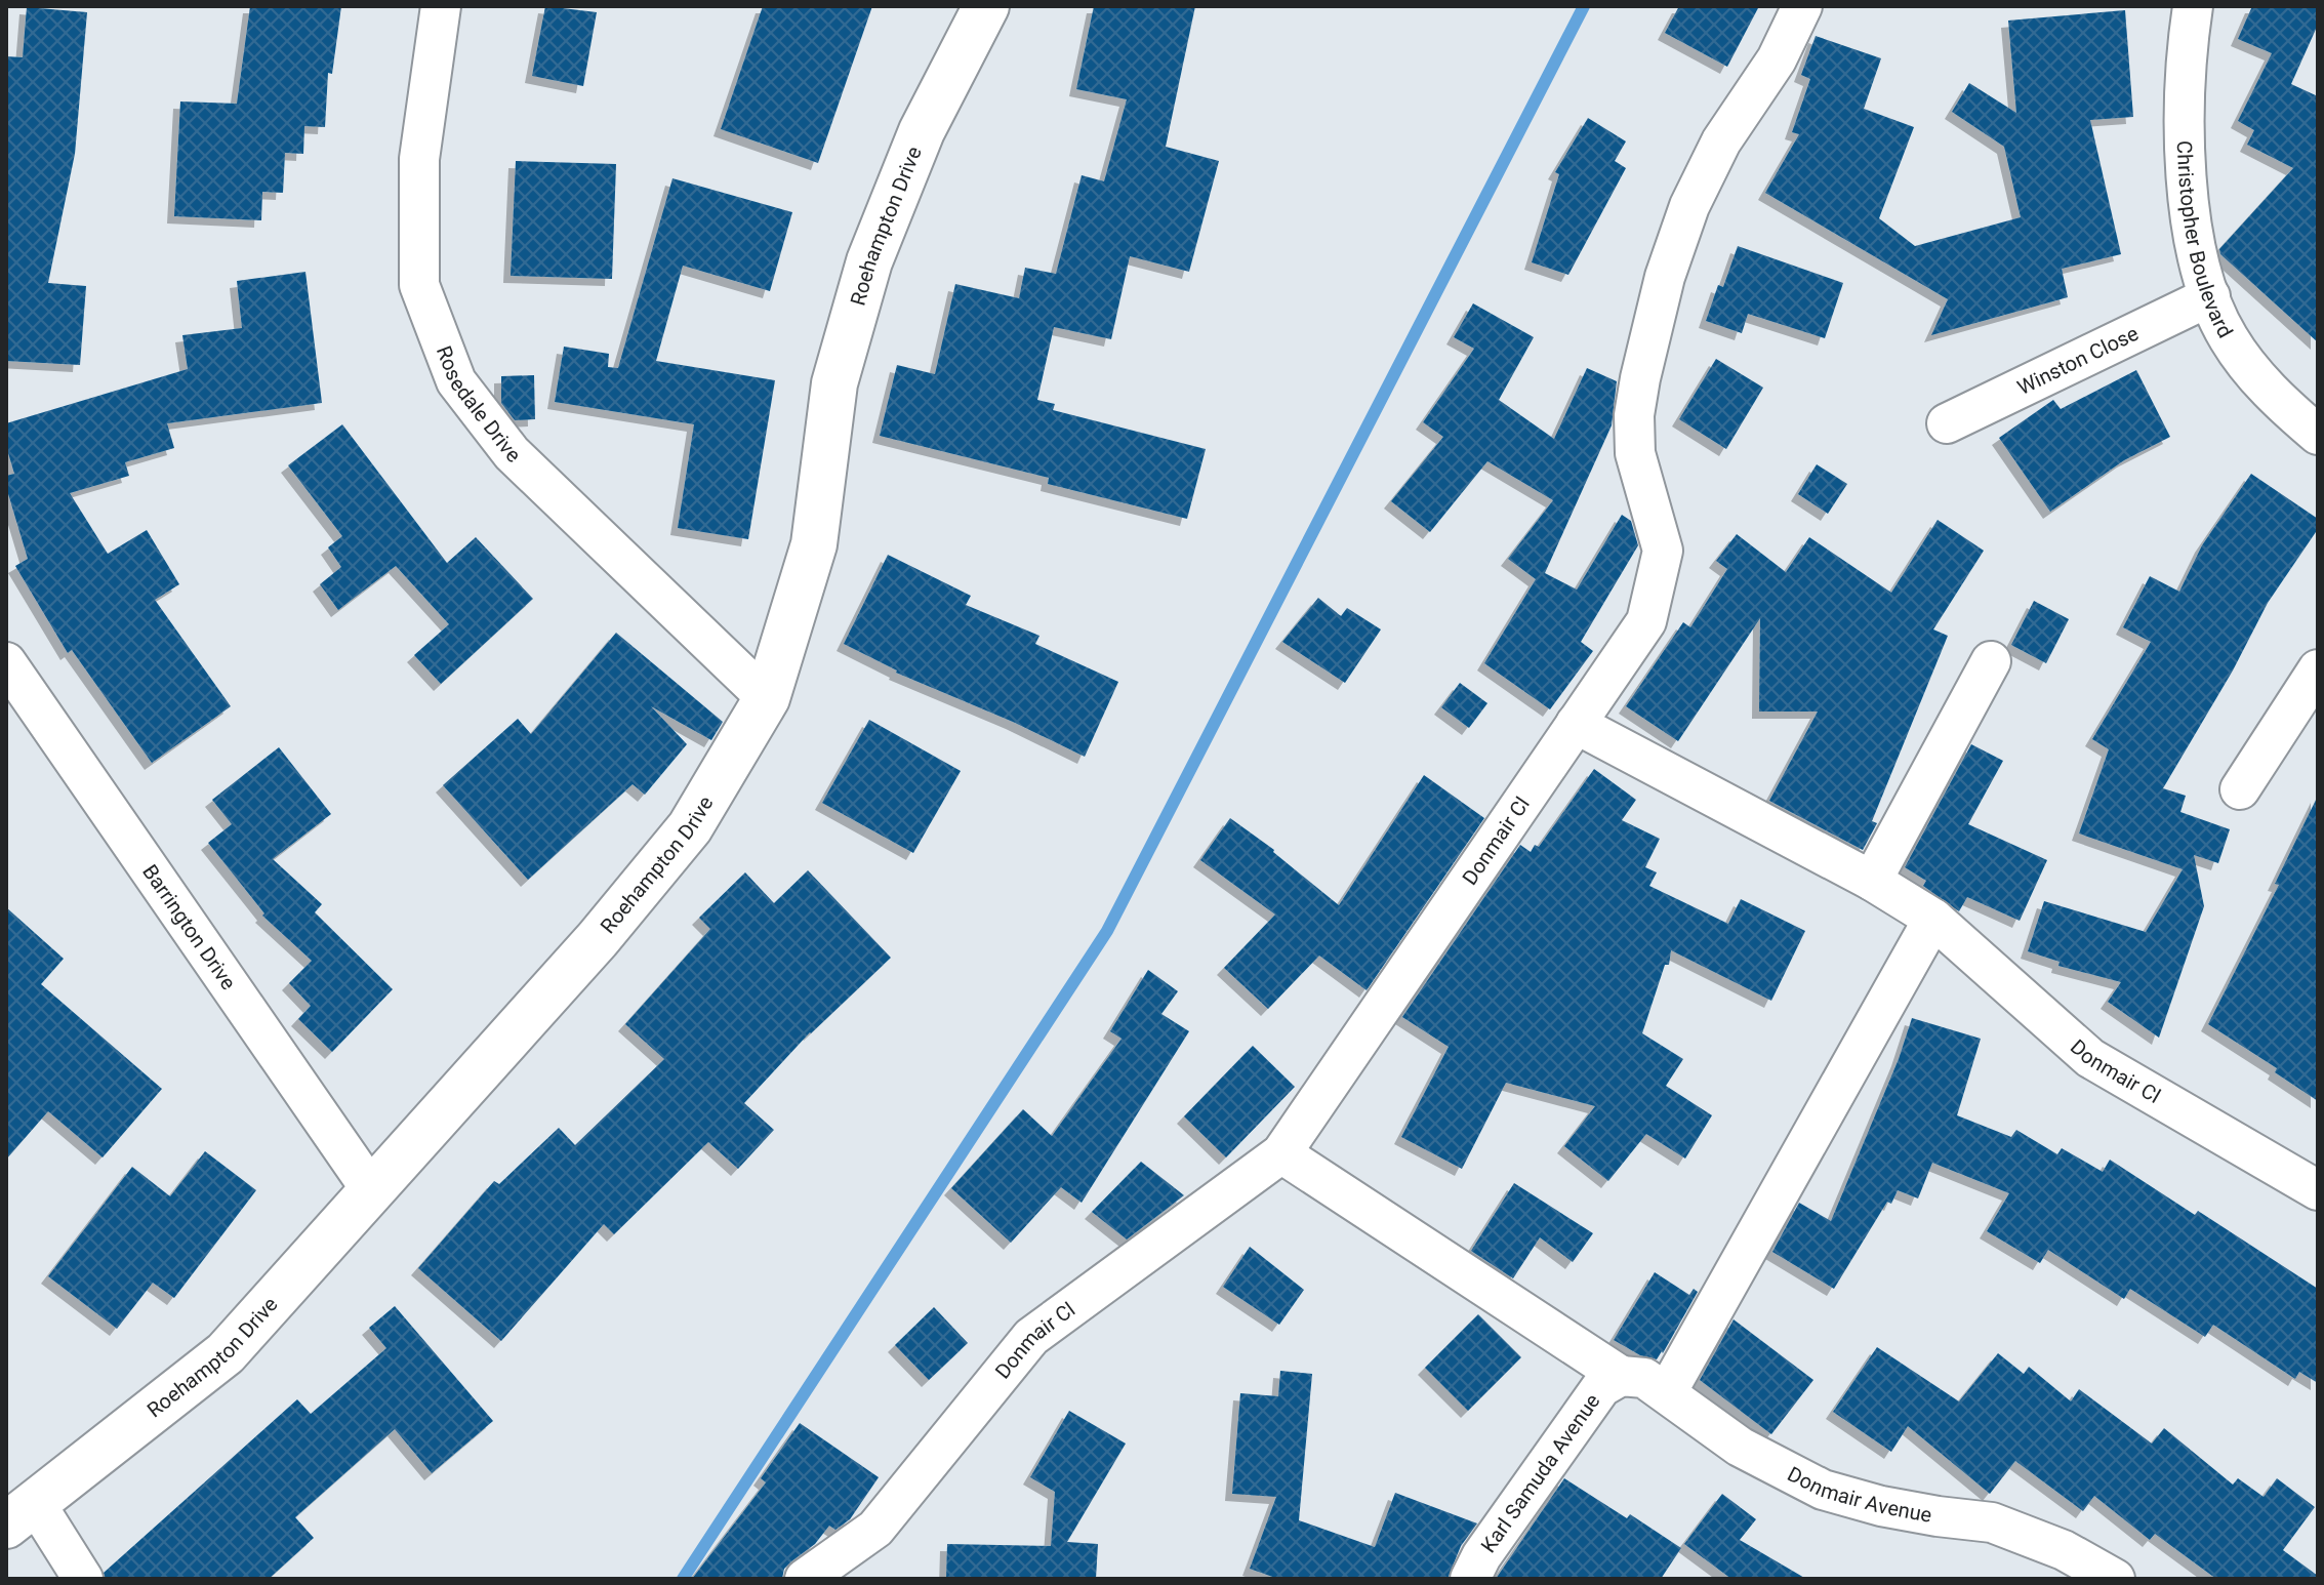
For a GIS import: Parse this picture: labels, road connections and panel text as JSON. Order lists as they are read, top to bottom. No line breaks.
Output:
{"streets":{"street":["Roehampton Drive","Christopher Boulevard","Winston Close","Rosedale Drive","Donmair Cl","Barrington Drive","Karl Samuda Avenue","Donmair Avenue"]},"crossings":[["Roehampton Drive","Rosedale Drive"],["Roehampton Drive","Barrington Drive"],["Christopher Boulevard","Winston Close"],["Donmair Cl","Donmair Avenue"],["Karl Samuda Avenue","Donmair Avenue"]]}
